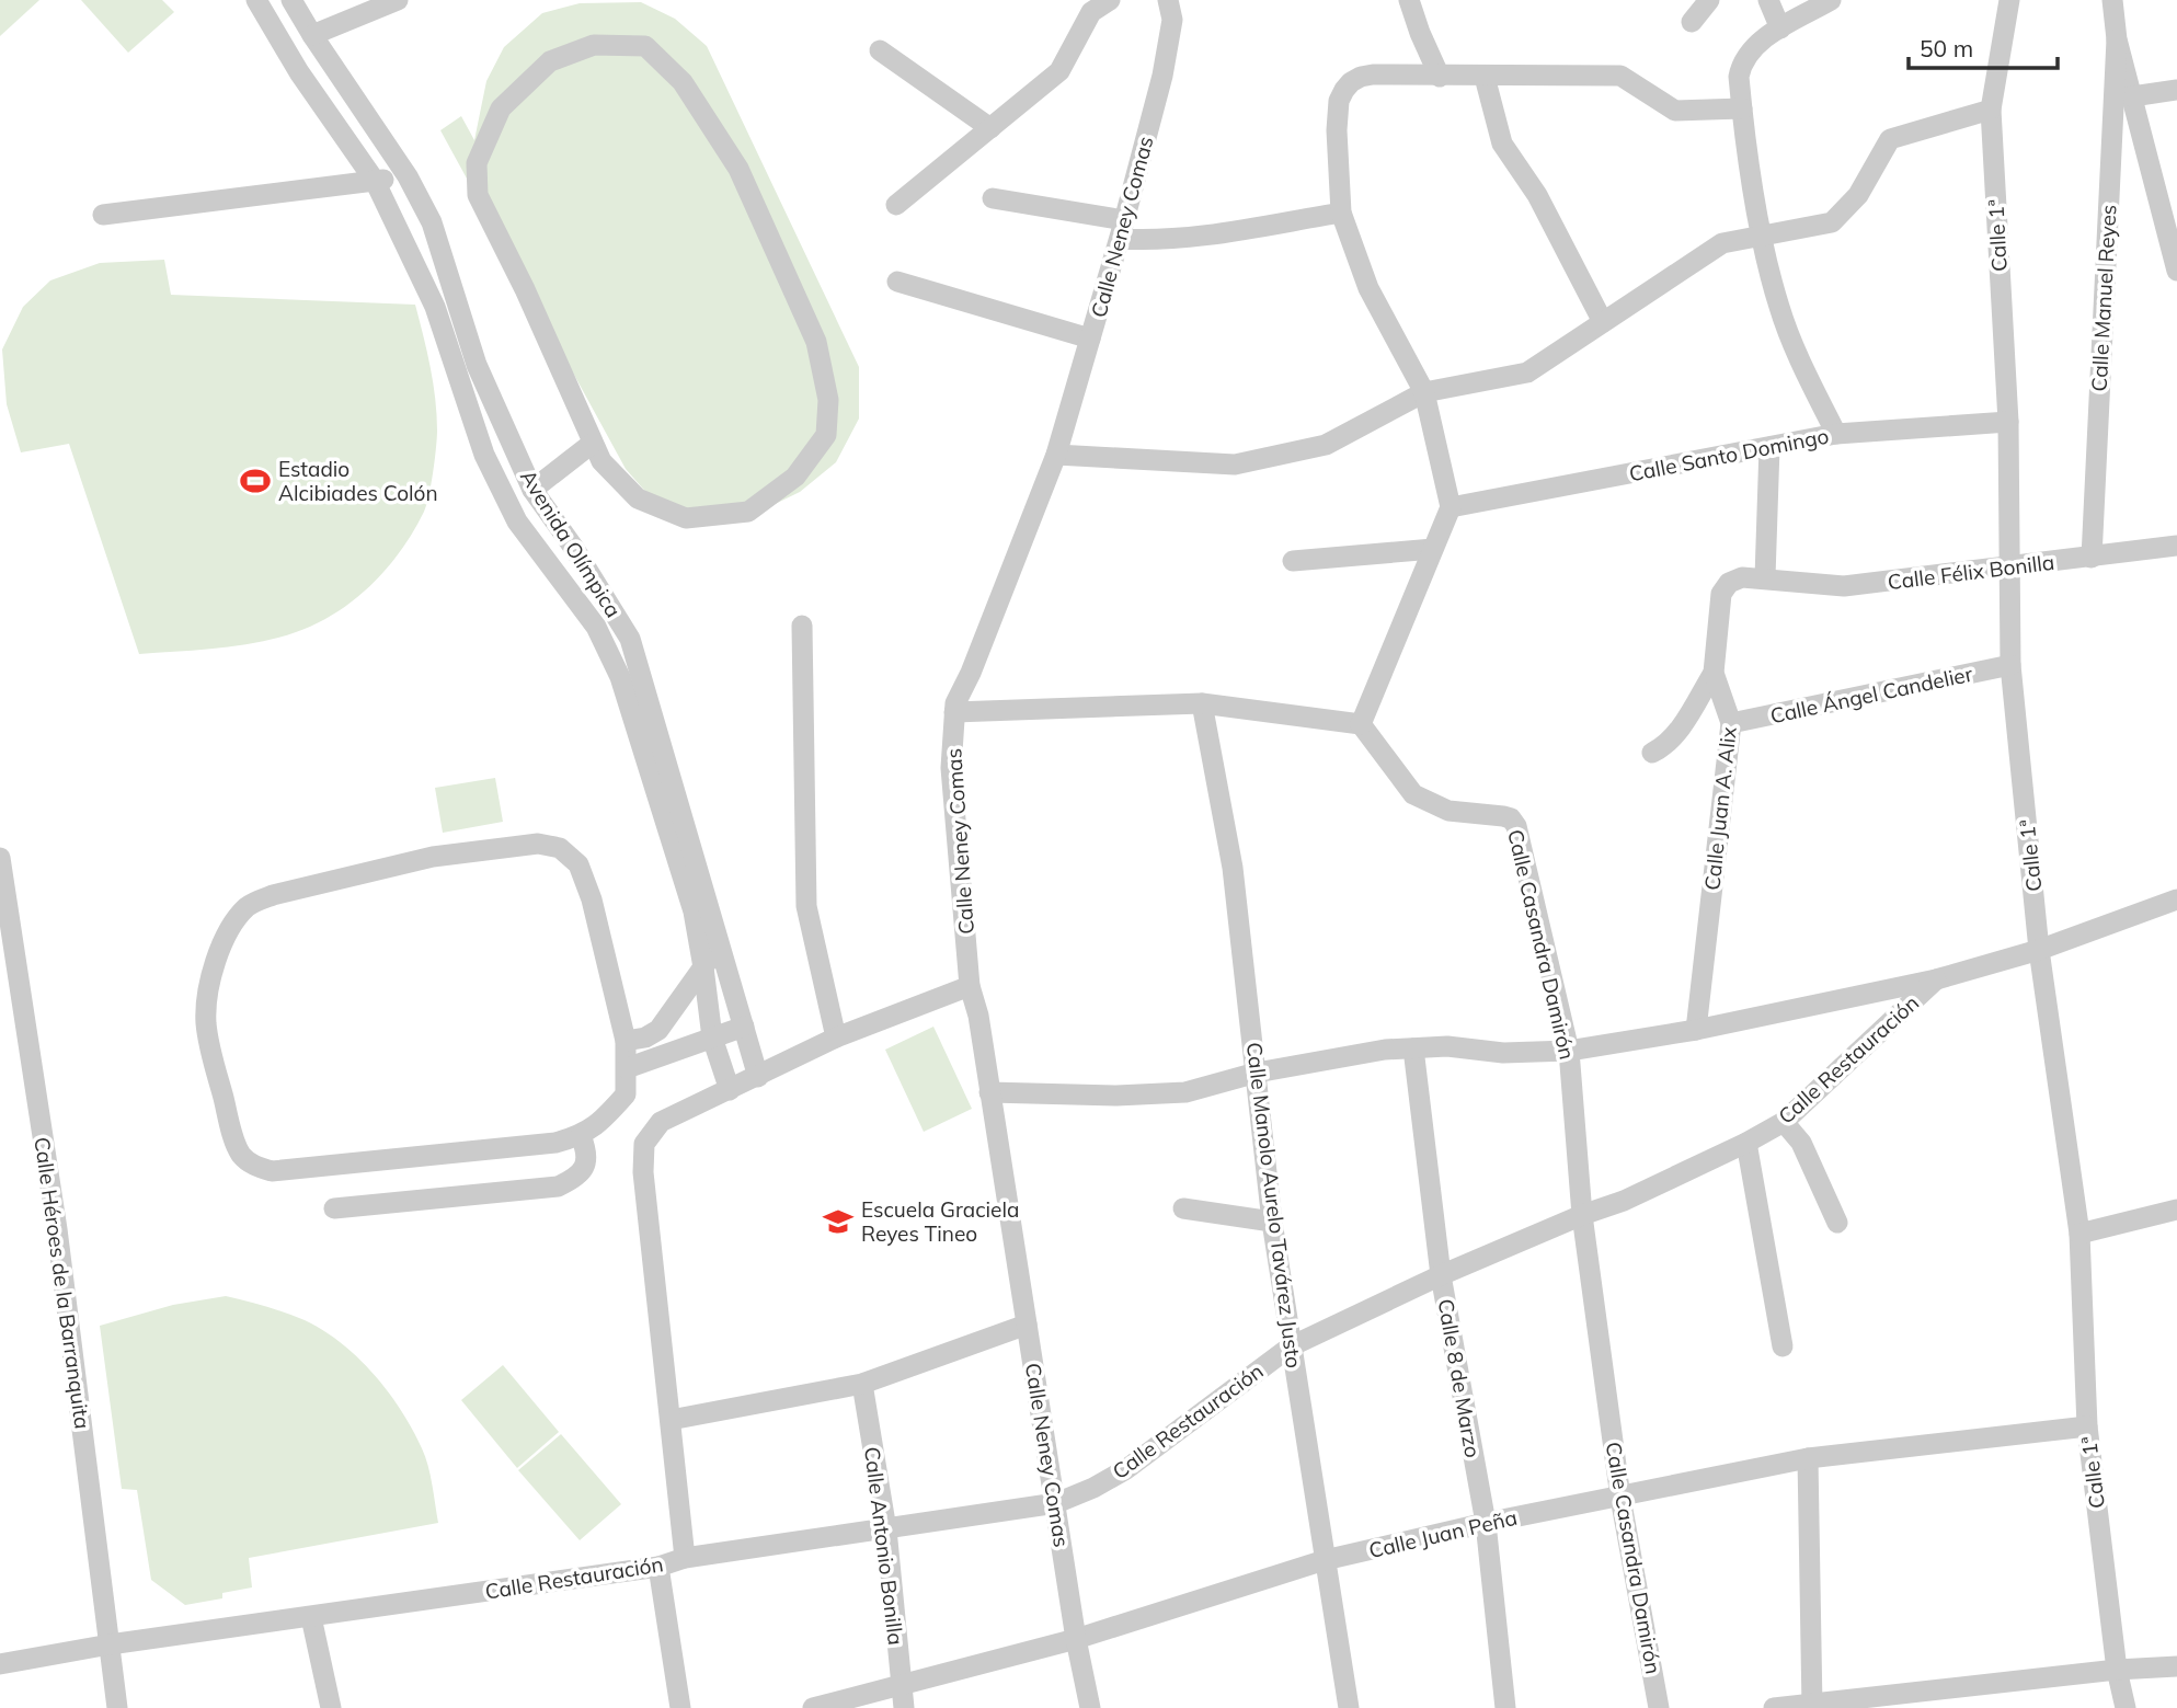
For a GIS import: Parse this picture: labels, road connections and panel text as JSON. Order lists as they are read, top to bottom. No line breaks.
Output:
{"streets":{"street":["Calle Neney Comas","Calle 1ª","Calle Manuel Reyes","Calle Santo Domingo","Avenida Olímpica","Calle Félix Bonilla","Calle Ángel Candelier","Calle Juan A. Alix","Calle Casandra Damirón","Calle Restauración","Calle Manolo Aurelo Tavárez Justo","Calle Héroes de la Barranquita","Calle 8 de Marzo","Calle Juan Peña","Calle Antonio Bonilla"]},"crossings":[["Calle Neney Comas","Calle Restauración"],["Calle Neney Comas","Calle Juan Peña"],["Calle 1ª","Calle Santo Domingo"],["Calle 1ª","Calle Félix Bonilla"],["Calle 1ª","Calle Ángel Candelier"],["Calle 1ª","Calle Restauración"],["Calle 1ª","Calle Juan Peña"],["Calle Manuel Reyes","Calle Félix Bonilla"],["Calle Félix Bonilla","Calle Juan A. Alix"],["Calle Ángel Candelier","Calle Juan A. Alix"],["Calle Casandra Damirón","Calle Restauración"],["Calle Casandra Damirón","Calle Juan Peña"],["Calle Restauración","Calle Manolo Aurelo Tavárez Justo"],["Calle Restauración","Calle Héroes de la Barranquita"],["Calle Restauración","Calle 8 de Marzo"],["Calle Restauración","Calle Antonio Bonilla"],["Calle Manolo Aurelo Tavárez Justo","Calle Juan Peña"],["Calle 8 de Marzo","Calle Juan Peña"],["Calle Juan Peña","Calle Antonio Bonilla"]],"places":{"sports":["Estadio Alcibiades Colón"],"school or university":["Escuela Graciela Reyes Tineo"]},"scale_bar":"50 m"}
